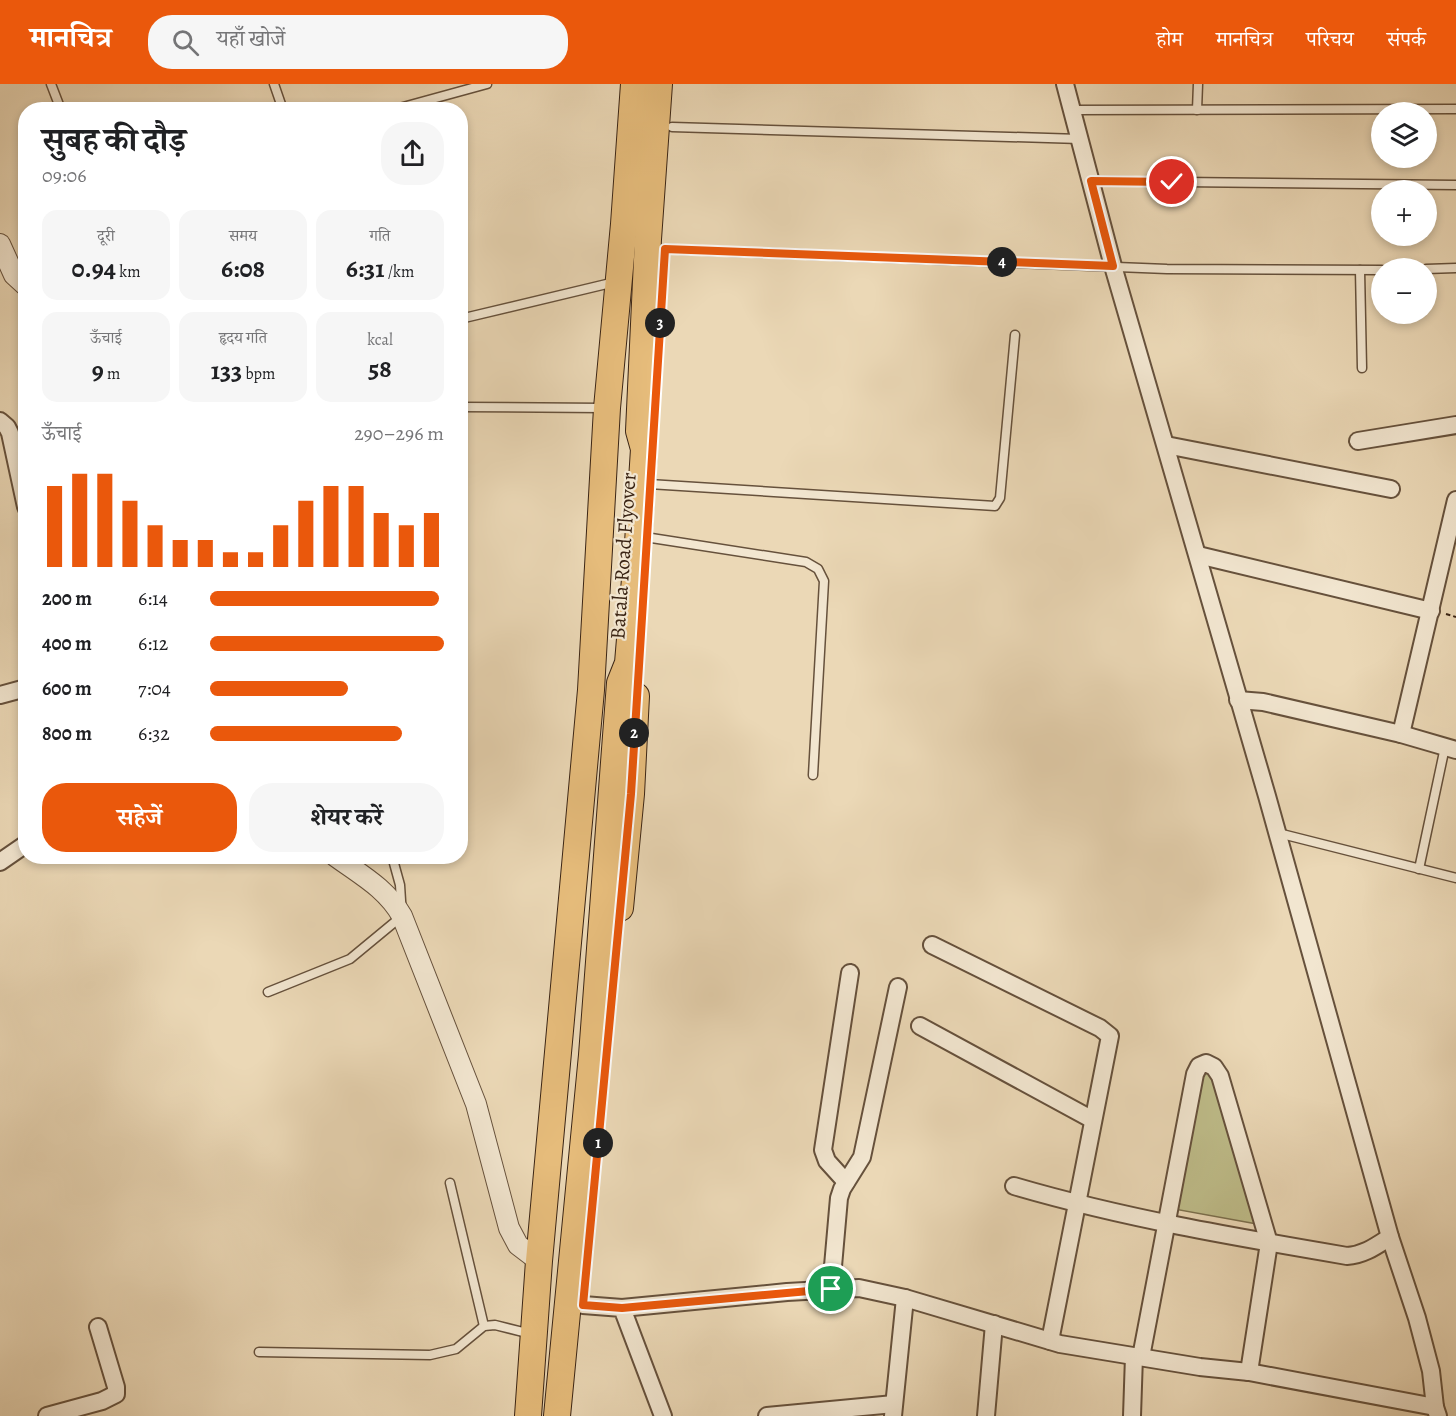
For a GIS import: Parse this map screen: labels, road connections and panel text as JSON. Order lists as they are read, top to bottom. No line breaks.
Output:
{"streets":{"main road":["Batala Road Flyover"]},"page":{"header":"मानचित्र","search":"यहाँ खोजें","nav":["होम","मानचित्र","परिचय","संपर्क"],"map_buttons":["+","−"],"heading":["सुबह की दौड़","09:06"],"stats":[["दूरी","0.94 km"],["समय","6:08"],["गति","6:31 /km"],["ऊँचाई","9 m"],["हृदय गति","133 bpm"],["kcal","58"]],"pins":["4","3","2","1"],"chart":["ऊँचाई","290–296 m"],"list":[{"name":"200 m","note":"6:14"},{"name":"400 m","note":"6:12"},{"name":"600 m","note":"7:04"},{"name":"800 m","note":"6:32"}],"buttons":["सहेजें","शेयर करें"]}}
